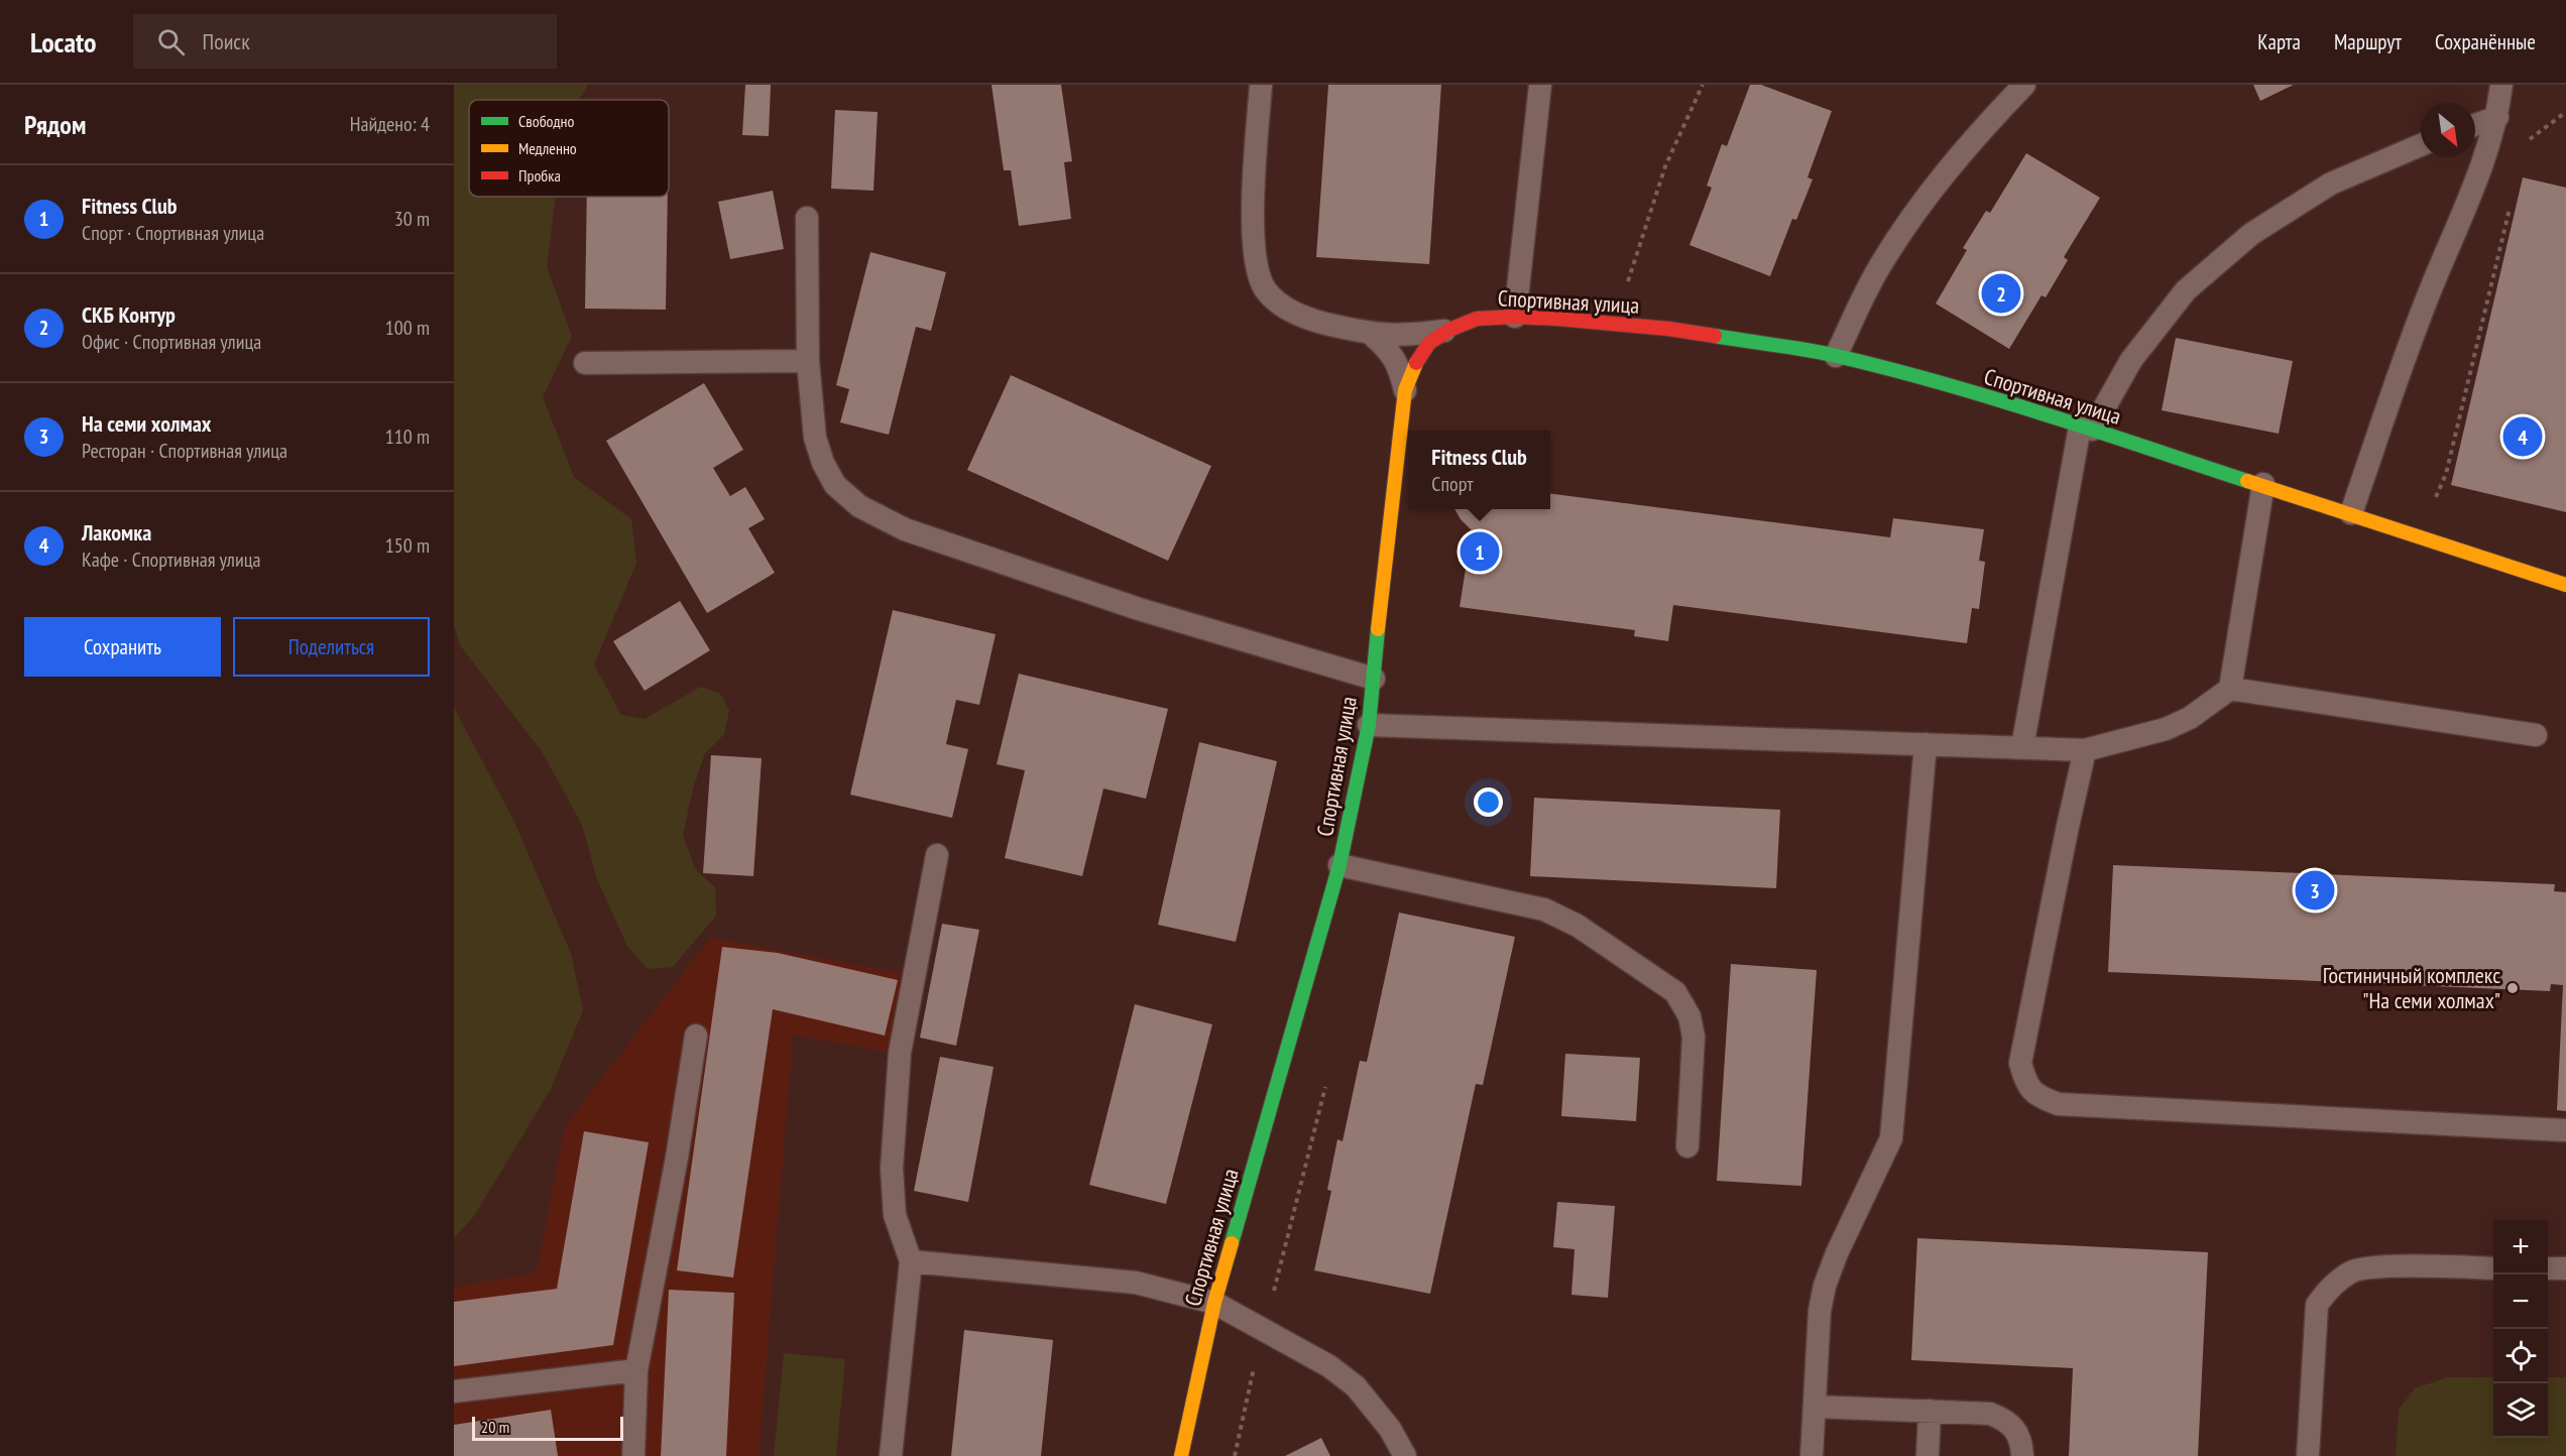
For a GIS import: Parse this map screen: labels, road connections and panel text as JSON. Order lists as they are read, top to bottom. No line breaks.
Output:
{"streets":{"street":["Спортивная улица"]},"places":["Гостиничный комплекс \"На семи холмах\""],"legend":["Свободно","Медленно","Пробка"],"scale_bar":"20 m","north":"bottom right","page":{"header":"Locato","search":"Поиск","nav":["Карта","Маршрут","Сохранённые"],"heading":["Рядом","Найдено: 4"],"list":[{"mark":"1","name":"Fitness Club","note":"Спорт · Спортивная улица","value":"30 m"},{"mark":"2","name":"СКБ Контур","note":"Офис · Спортивная улица","value":"100 m"},{"mark":"3","name":"На семи холмах","note":"Ресторан · Спортивная улица","value":"110 m"},{"mark":"4","name":"Лакомка","note":"Кафе · Спортивная улица","value":"150 m"}],"pins":["2","4","1","3"],"popup":["Fitness Club","Спорт"],"buttons":["Сохранить","Поделиться"],"map_buttons":["+","−"],"scale":"20 m"}}
